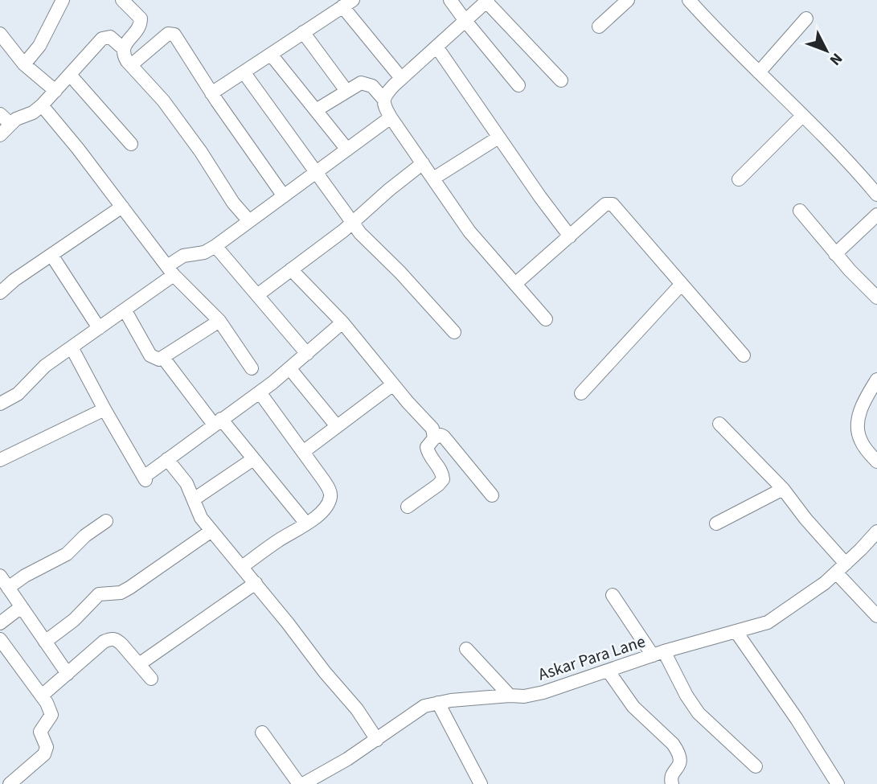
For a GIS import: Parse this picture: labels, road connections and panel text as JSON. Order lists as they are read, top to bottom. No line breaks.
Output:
{"streets":{"street":["Askar Para Lane"]},"north":"bottom right"}
